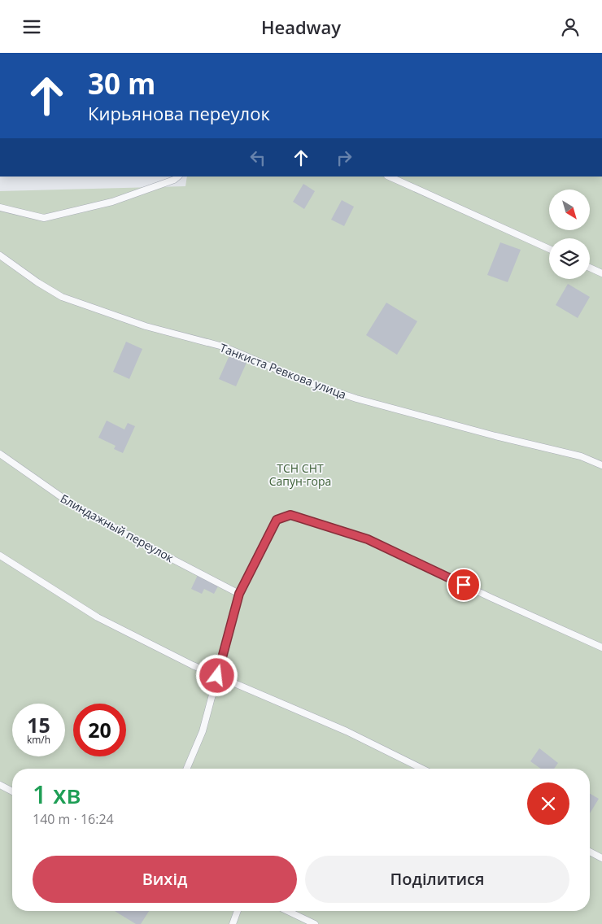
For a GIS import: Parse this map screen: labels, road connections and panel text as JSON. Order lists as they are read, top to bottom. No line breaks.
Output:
{"streets":{"lane":["Танкиста Ревкова улица","Блиндажный переулок"]},"parks":["ТСН СНТ Сапун-гора"],"north":"bottom right","page":{"header":"Headway","turn":["30 m","Кирьянова переулок"],"speed":"15 km/h","limit":"20","heading":["1 хв","140 m · 16:24"],"buttons":["Вихід","Поділитися"]}}
